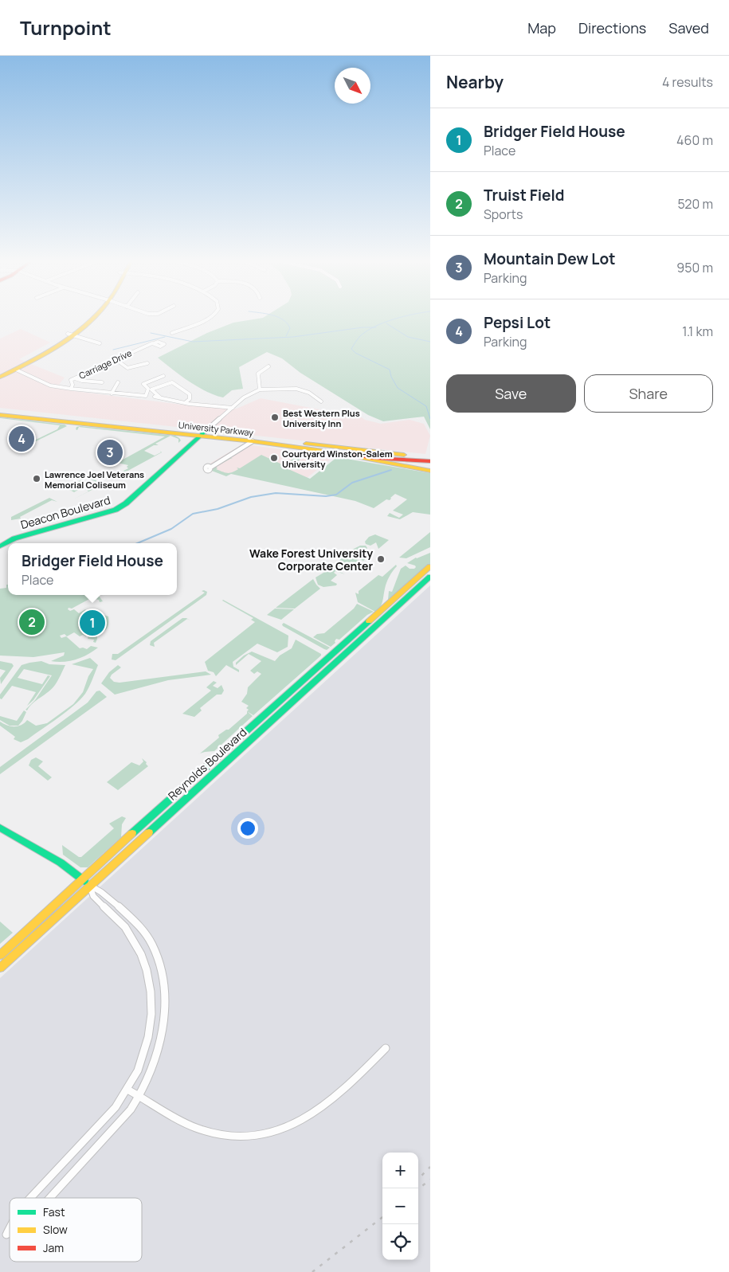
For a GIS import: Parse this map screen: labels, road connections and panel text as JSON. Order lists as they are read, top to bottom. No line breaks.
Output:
{"streets":{"main road":["University Parkway","Deacon Boulevard","Reynolds Boulevard"],"street":["Carriage Drive"]},"crossings":[["University Parkway","Deacon Boulevard"]],"places":["Best Western Plus University Inn","Courtyard Winston-Salem University","Lawrence Joel Veterans Memorial Coliseum","Wake Forest University Corporate Center"],"legend":["Fast","Slow","Jam"],"north":"bottom right","page":{"header":"Turnpoint","nav":["Map","Directions","Saved"],"heading":["Nearby","4 results"],"list":[{"mark":"1","name":"Bridger Field House","note":"Place","value":"460 m"},{"mark":"2","name":"Truist Field","note":"Sports","value":"520 m"},{"mark":"3","name":"Mountain Dew Lot","note":"Parking","value":"950 m"},{"mark":"4","name":"Pepsi Lot","note":"Parking","value":"1.1 km"}],"buttons":["Save","Share"],"pins":["4","3","2","1"],"popup":["Bridger Field House","Place"],"map_buttons":["+","−"]}}
